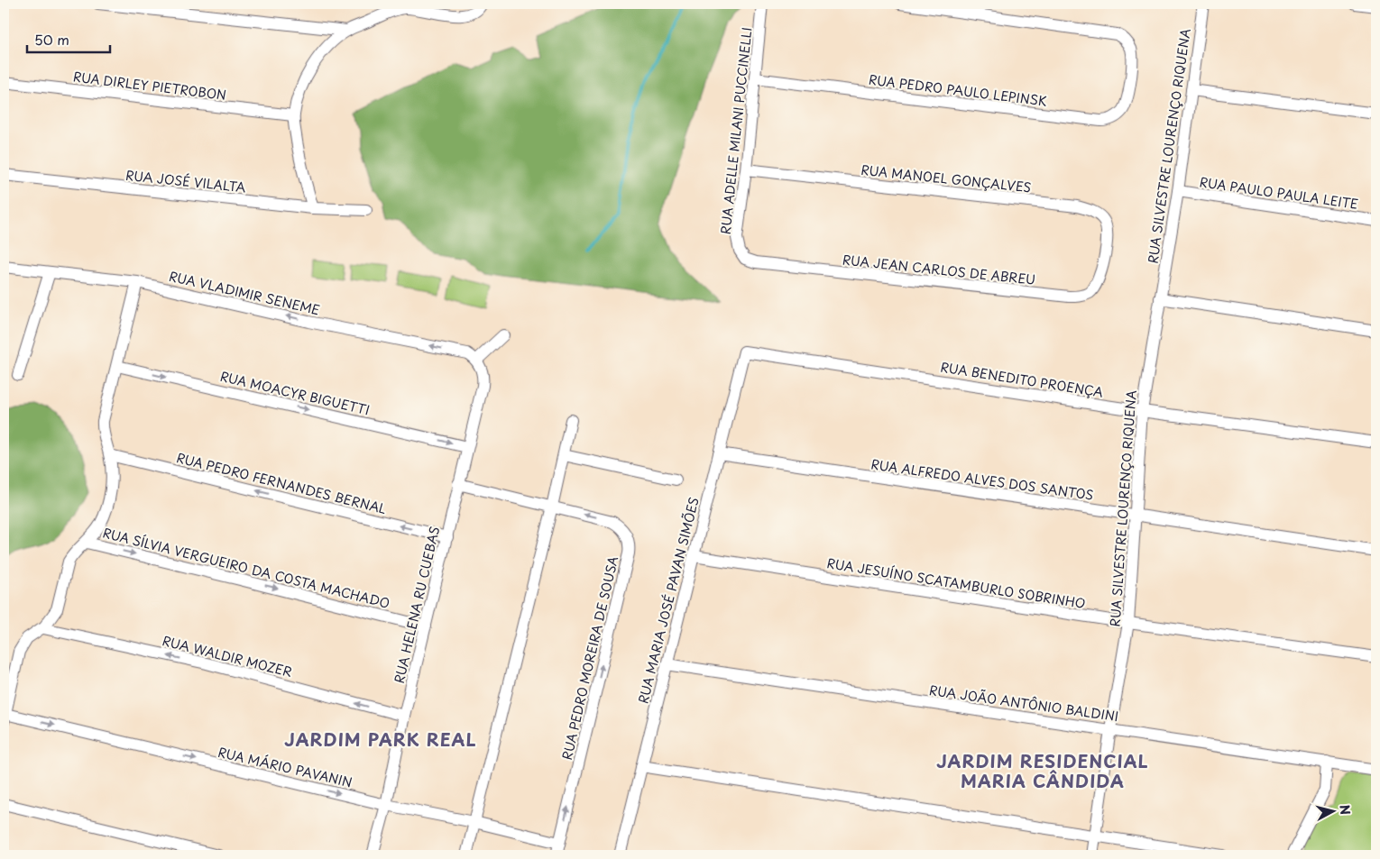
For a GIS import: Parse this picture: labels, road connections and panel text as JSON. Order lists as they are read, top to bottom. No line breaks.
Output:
{"streets":{"street":["RUA DIRLEY PIETROBON","RUA PEDRO PAULO LEPINSK","RUA ADELLE MILANI PUCCINELLI","RUA SILVESTRE LOURENÇO RIQUENA","RUA MANOEL GONÇALVES","RUA JOSÉ VILALTA","RUA PAULO PAULA LEITE","RUA JEAN CARLOS DE ABREU","RUA VLADIMIR SENEME","RUA BENEDITO PROENÇA","RUA MOACYR BIGUETTI","RUA ALFREDO ALVES DOS SANTOS","RUA PEDRO FERNANDES BERNAL","RUA SÍLVIA VERGUEIRO DA COSTA MACHADO","RUA JESUÍNO SCATAMBURLO SOBRINHO","RUA MARIA JOSÉ PAVAN SIMÕES","RUA HELENA RU CUEBAS","RUA WALDIR MOZER","RUA PEDRO MOREIRA DE SOUSA","RUA JOÃO ANTÔNIO BALDINI","RUA MÁRIO PAVANIN"]},"crossings":[["RUA PEDRO PAULO LEPINSK","RUA ADELLE MILANI PUCCINELLI"],["RUA ADELLE MILANI PUCCINELLI","RUA MANOEL GONÇALVES"],["RUA ADELLE MILANI PUCCINELLI","RUA JEAN CARLOS DE ABREU"],["RUA SILVESTRE LOURENÇO RIQUENA","RUA PAULO PAULA LEITE"],["RUA SILVESTRE LOURENÇO RIQUENA","RUA BENEDITO PROENÇA"],["RUA SILVESTRE LOURENÇO RIQUENA","RUA ALFREDO ALVES DOS SANTOS"],["RUA SILVESTRE LOURENÇO RIQUENA","RUA JESUÍNO SCATAMBURLO SOBRINHO"],["RUA SILVESTRE LOURENÇO RIQUENA","RUA JOÃO ANTÔNIO BALDINI"],["RUA MANOEL GONÇALVES","RUA JEAN CARLOS DE ABREU"],["RUA VLADIMIR SENEME","RUA HELENA RU CUEBAS"],["RUA BENEDITO PROENÇA","RUA MARIA JOSÉ PAVAN SIMÕES"],["RUA MOACYR BIGUETTI","RUA HELENA RU CUEBAS"],["RUA ALFREDO ALVES DOS SANTOS","RUA MARIA JOSÉ PAVAN SIMÕES"],["RUA PEDRO FERNANDES BERNAL","RUA HELENA RU CUEBAS"],["RUA SÍLVIA VERGUEIRO DA COSTA MACHADO","RUA HELENA RU CUEBAS"],["RUA JESUÍNO SCATAMBURLO SOBRINHO","RUA MARIA JOSÉ PAVAN SIMÕES"],["RUA MARIA JOSÉ PAVAN SIMÕES","RUA JOÃO ANTÔNIO BALDINI"],["RUA HELENA RU CUEBAS","RUA WALDIR MOZER"],["RUA HELENA RU CUEBAS","RUA PEDRO MOREIRA DE SOUSA"],["RUA HELENA RU CUEBAS","RUA MÁRIO PAVANIN"],["RUA PEDRO MOREIRA DE SOUSA","RUA MÁRIO PAVANIN"]],"one_way":["RUA VLADIMIR SENEME","RUA MOACYR BIGUETTI","RUA PEDRO FERNANDES BERNAL","RUA SÍLVIA VERGUEIRO DA COSTA MACHADO","RUA WALDIR MOZER"],"districts":["JARDIM PARK REAL","JARDIM RESIDENCIAL MARIA CÂNDIDA"],"scale_bar":"50 m","north":"right"}
